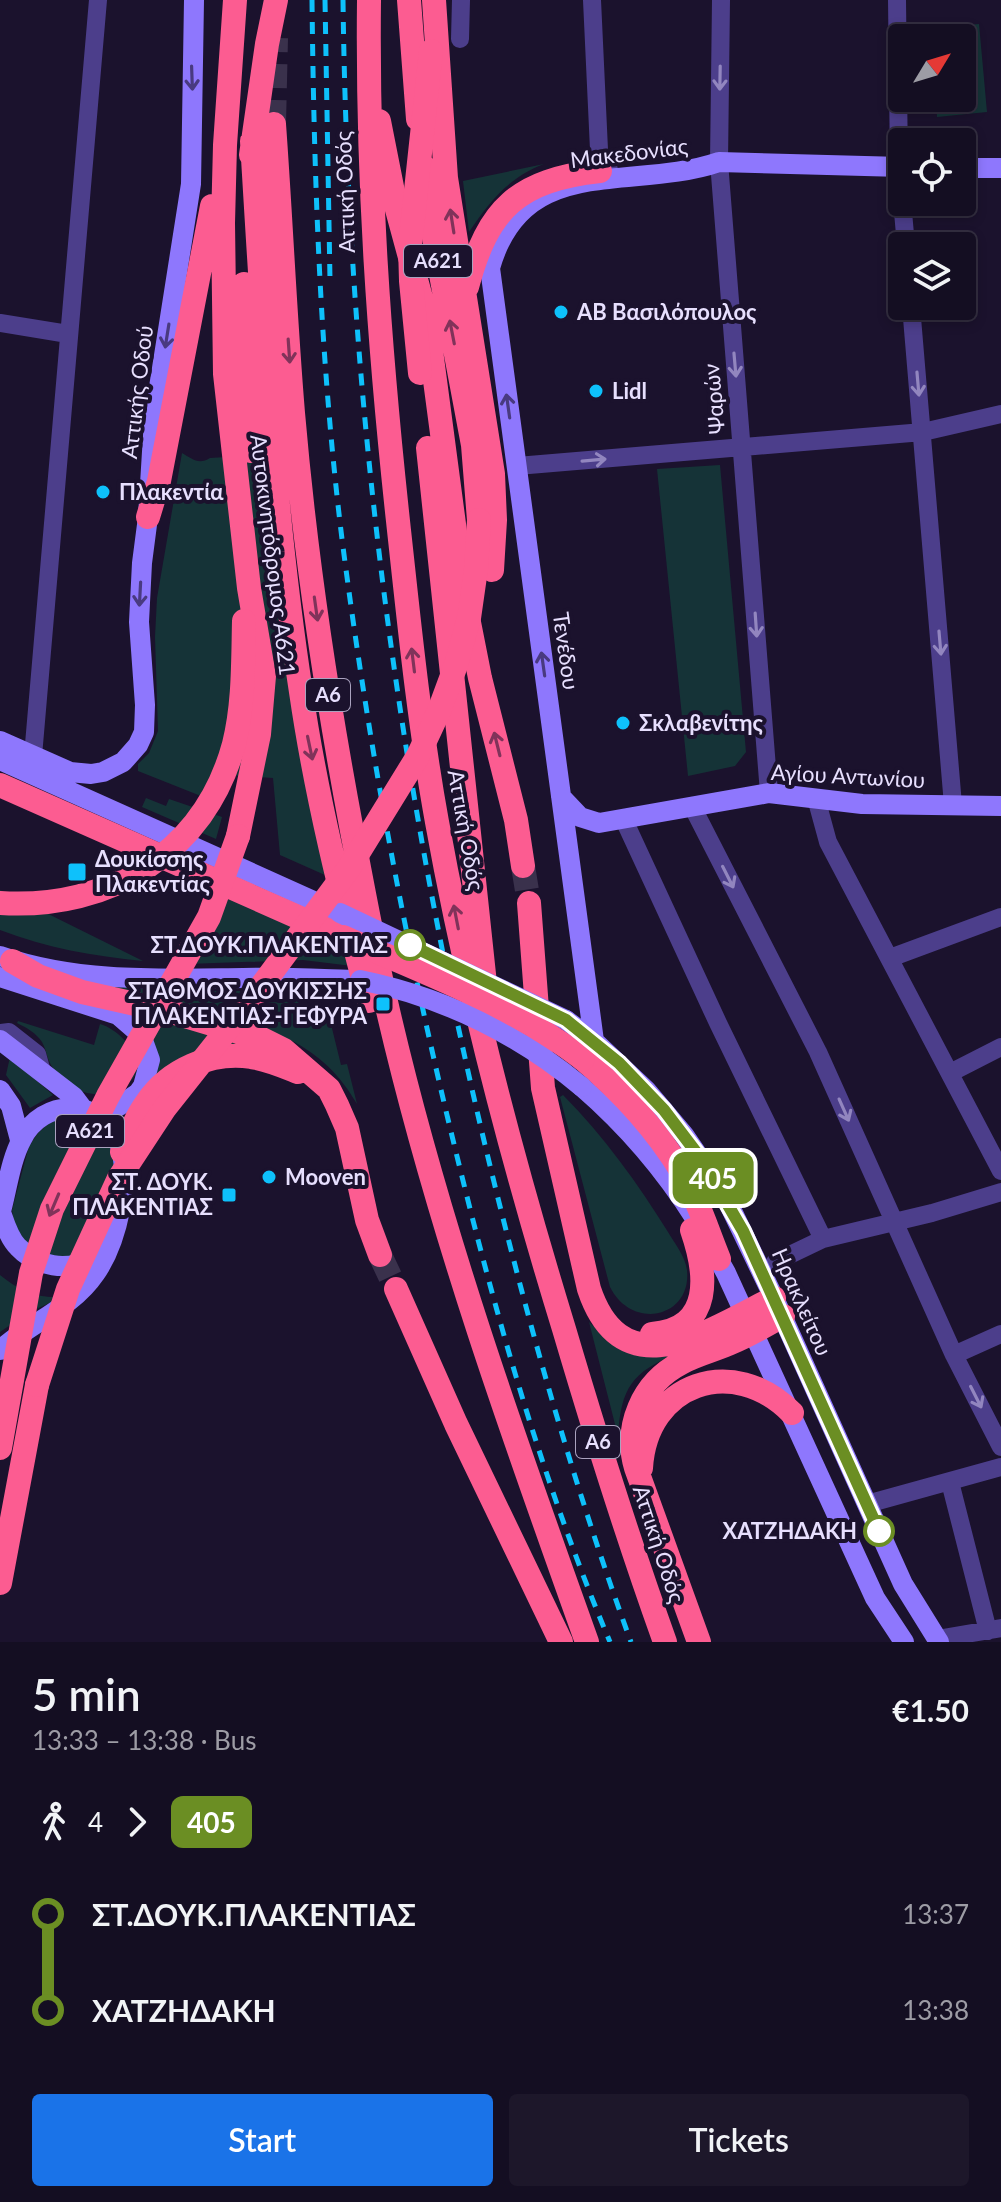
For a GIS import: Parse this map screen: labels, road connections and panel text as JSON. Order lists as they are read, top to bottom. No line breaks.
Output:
{"streets":{"highway":["Αττική Οδός","Α621","Αυτοκινητόδρομος Α621","Α6"],"main road":["Μακεδονίας","Αττικής Οδού","Τενέδου","Αγίου Αντωνίου","Ηρακλείτου"],"street":["Ψαρών"]},"crossings":[["Μακεδονίας","Ψαρών"],["Μακεδονίας","Τενέδου"],["Ψαρών","Αγίου Αντωνίου"],["Τενέδου","Αγίου Αντωνίου"],["Τενέδου","Ηρακλείτου"]],"one_way":["Αττικής Οδού","Ψαρών","Τενέδου"],"places":{"other":["ΑΒ Βασιλόπουλος","Lidl","Πλακεντία","Σκλαβενίτης","ΣΤ.ΔΟΥΚ.ΠΛΑΚΕΝΤΙΑΣ","Mooven","ΧΑΤΖΗΔΑΚΗ"],"transit":["Δουκίσσης Πλακεντίας","ΣΤΑΘΜΟΣ ΔΟΥΚΙΣΣΗΣ ΠΛΑΚΕΝΤΙΑΣ-ΓΕΦΥΡΑ","ΣΤ. ΔΟΥΚ. ΠΛΑΚΕΝΤΙΑΣ"]},"lines":["bus line 405"],"north":"top right","page":{"on_map":"405","heading":["5 min","13:33 – 13:38 · Bus","€1.50"],"legs":["4","405"],"list":[{"name":"ΣΤ.ΔΟΥΚ.ΠΛΑΚΕΝΤΙΑΣ","value":"13:37"},{"name":"ΧΑΤΖΗΔΑΚΗ","value":"13:38"}],"buttons":["Start","Tickets"]}}
